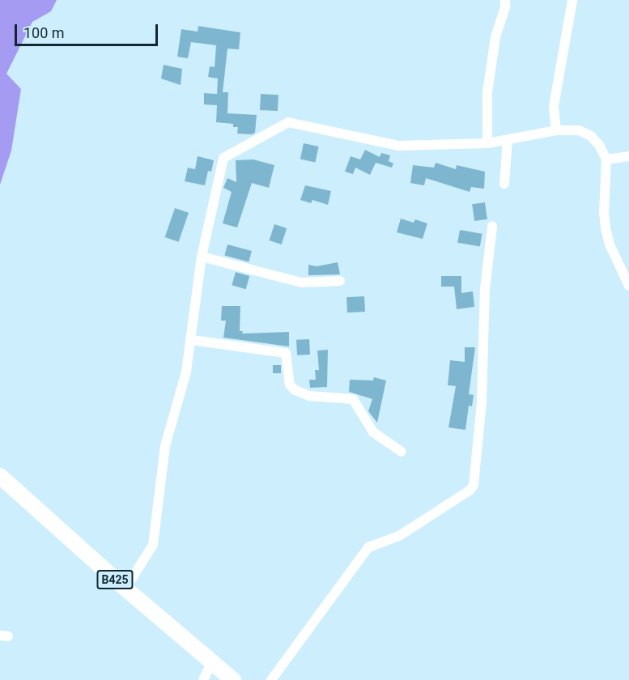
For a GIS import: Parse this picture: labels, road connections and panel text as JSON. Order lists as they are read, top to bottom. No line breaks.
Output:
{"streets":{"main road":["B425"]},"scale_bar":"100 m"}
